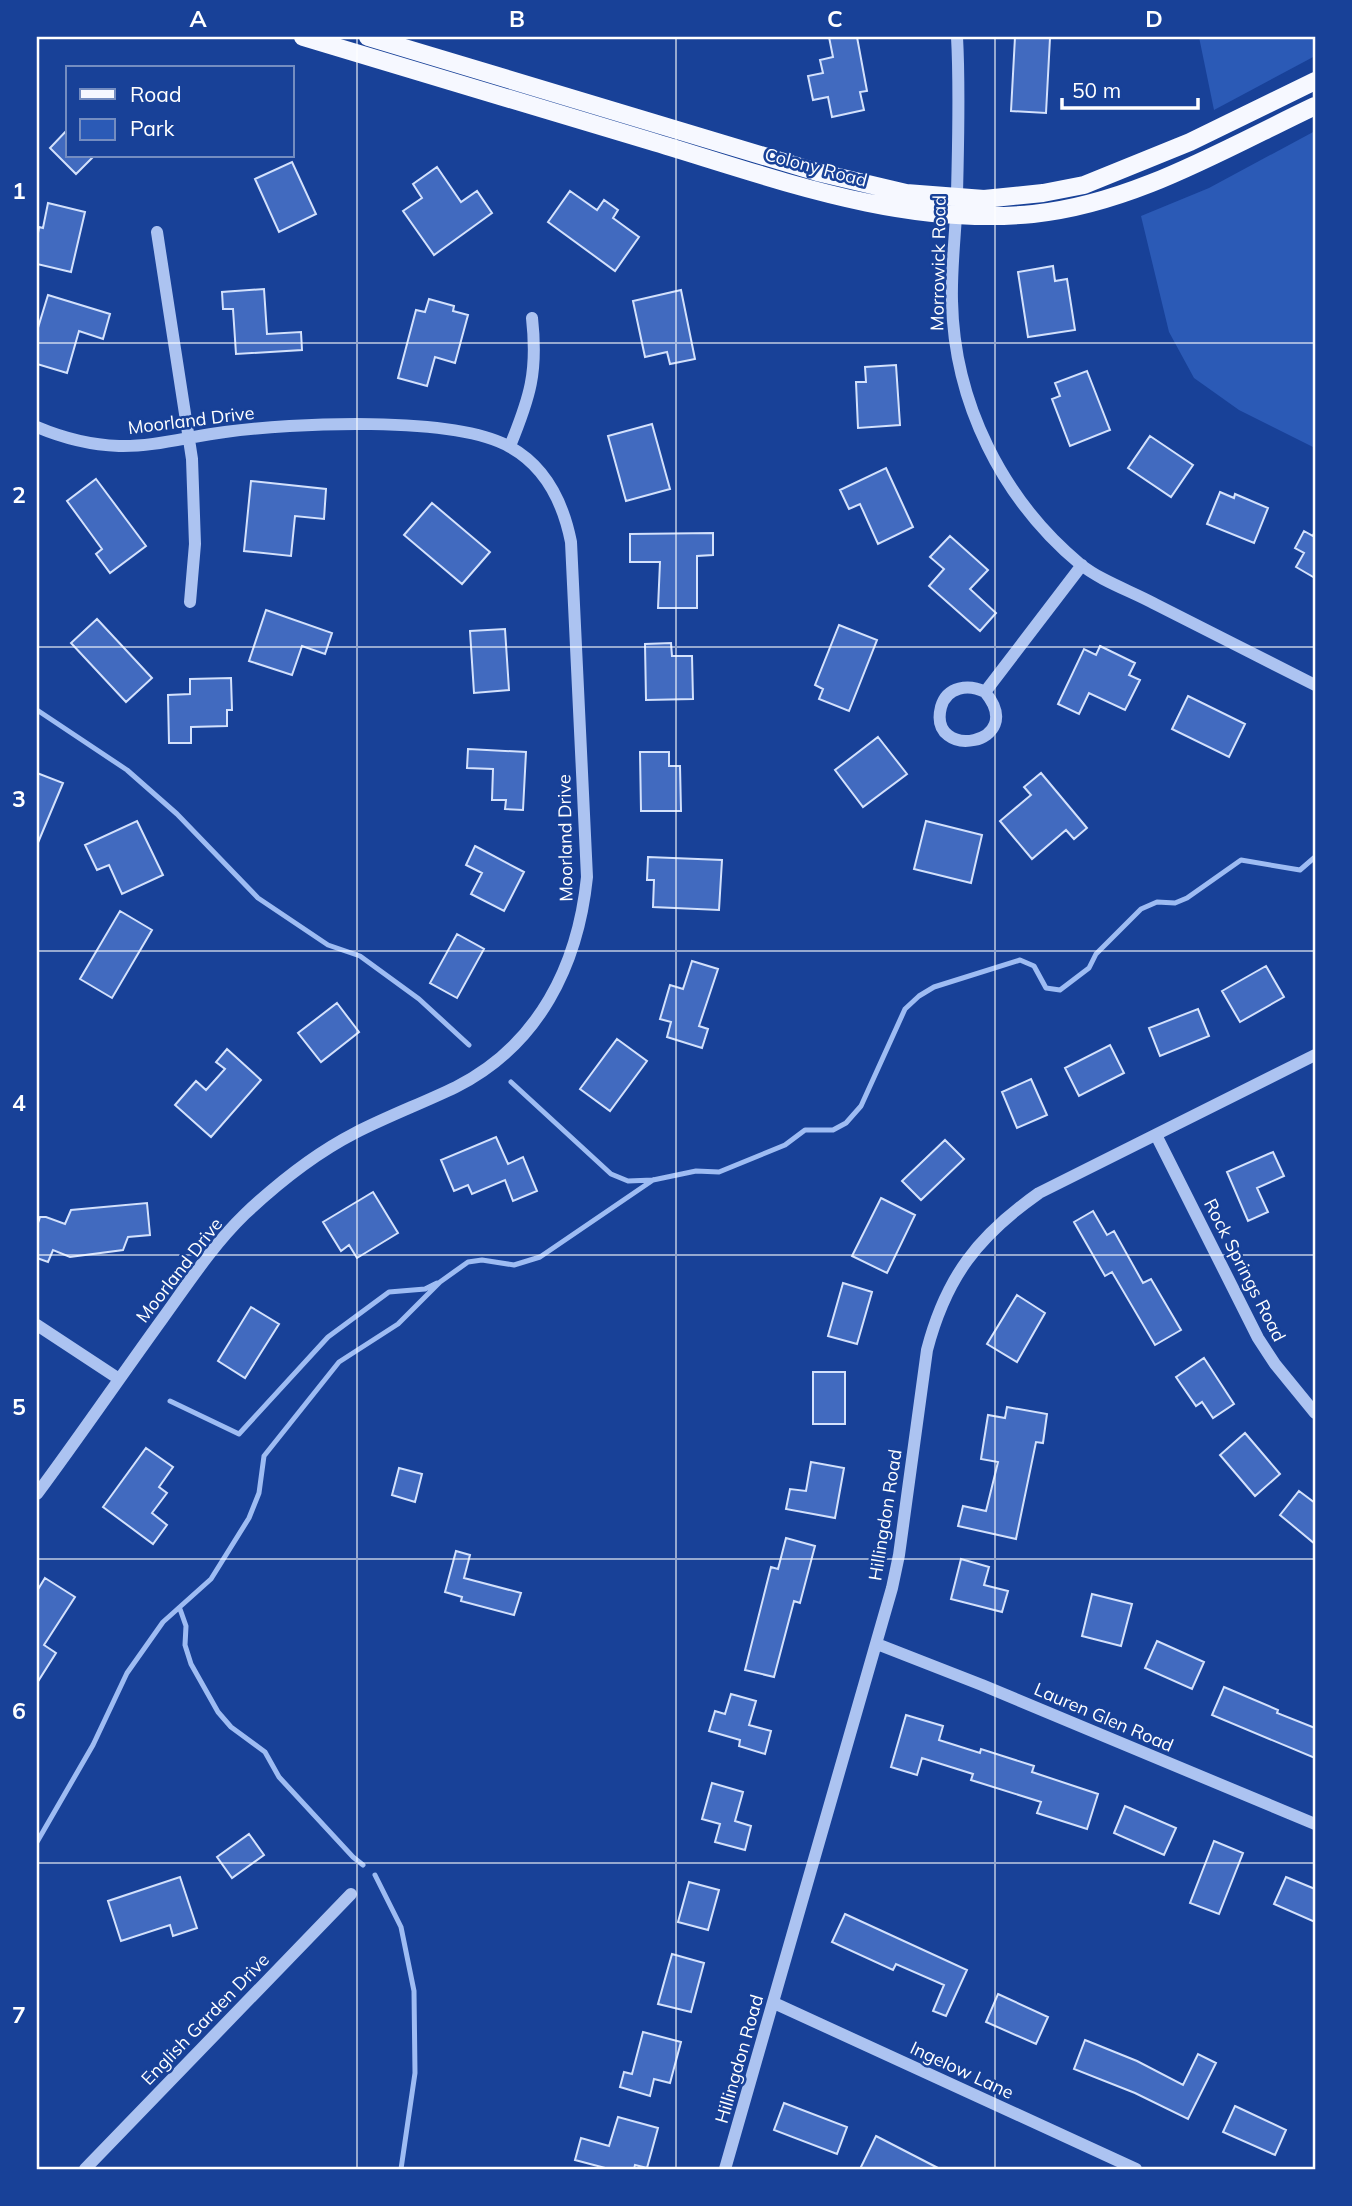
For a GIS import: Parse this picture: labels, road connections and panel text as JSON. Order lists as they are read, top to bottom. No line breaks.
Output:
{"streets":{"main road":["Colony Road"],"street":["Morrowick Road","Moorland Drive","Rock Springs Road","Hillingdon Road","Lauren Glen Road","English Garden Drive","Ingelow Lane"]},"crossings":[["Colony Road","Morrowick Road"],["Rock Springs Road","Hillingdon Road"],["Hillingdon Road","Lauren Glen Road"],["Hillingdon Road","Ingelow Lane"]],"legend":["Road","Park"],"scale_bar":"50 m","grid":{"columns":["A","B","C","D"],"rows":["1","2","3","4","5","6","7"]}}
